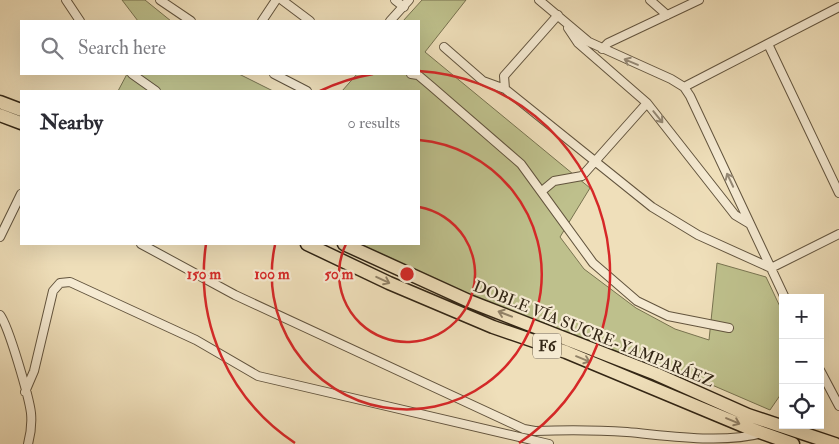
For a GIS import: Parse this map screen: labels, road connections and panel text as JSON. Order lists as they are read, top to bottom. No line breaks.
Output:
{"streets":{"highway":["DOBLE VÍA SUCRE-YAMPARÁEZ","F6"]},"page":{"search":"Search here","heading":["Nearby","0 results"],"map_buttons":["+","−"]},"rings":["100 m","50 m","150 m"]}
